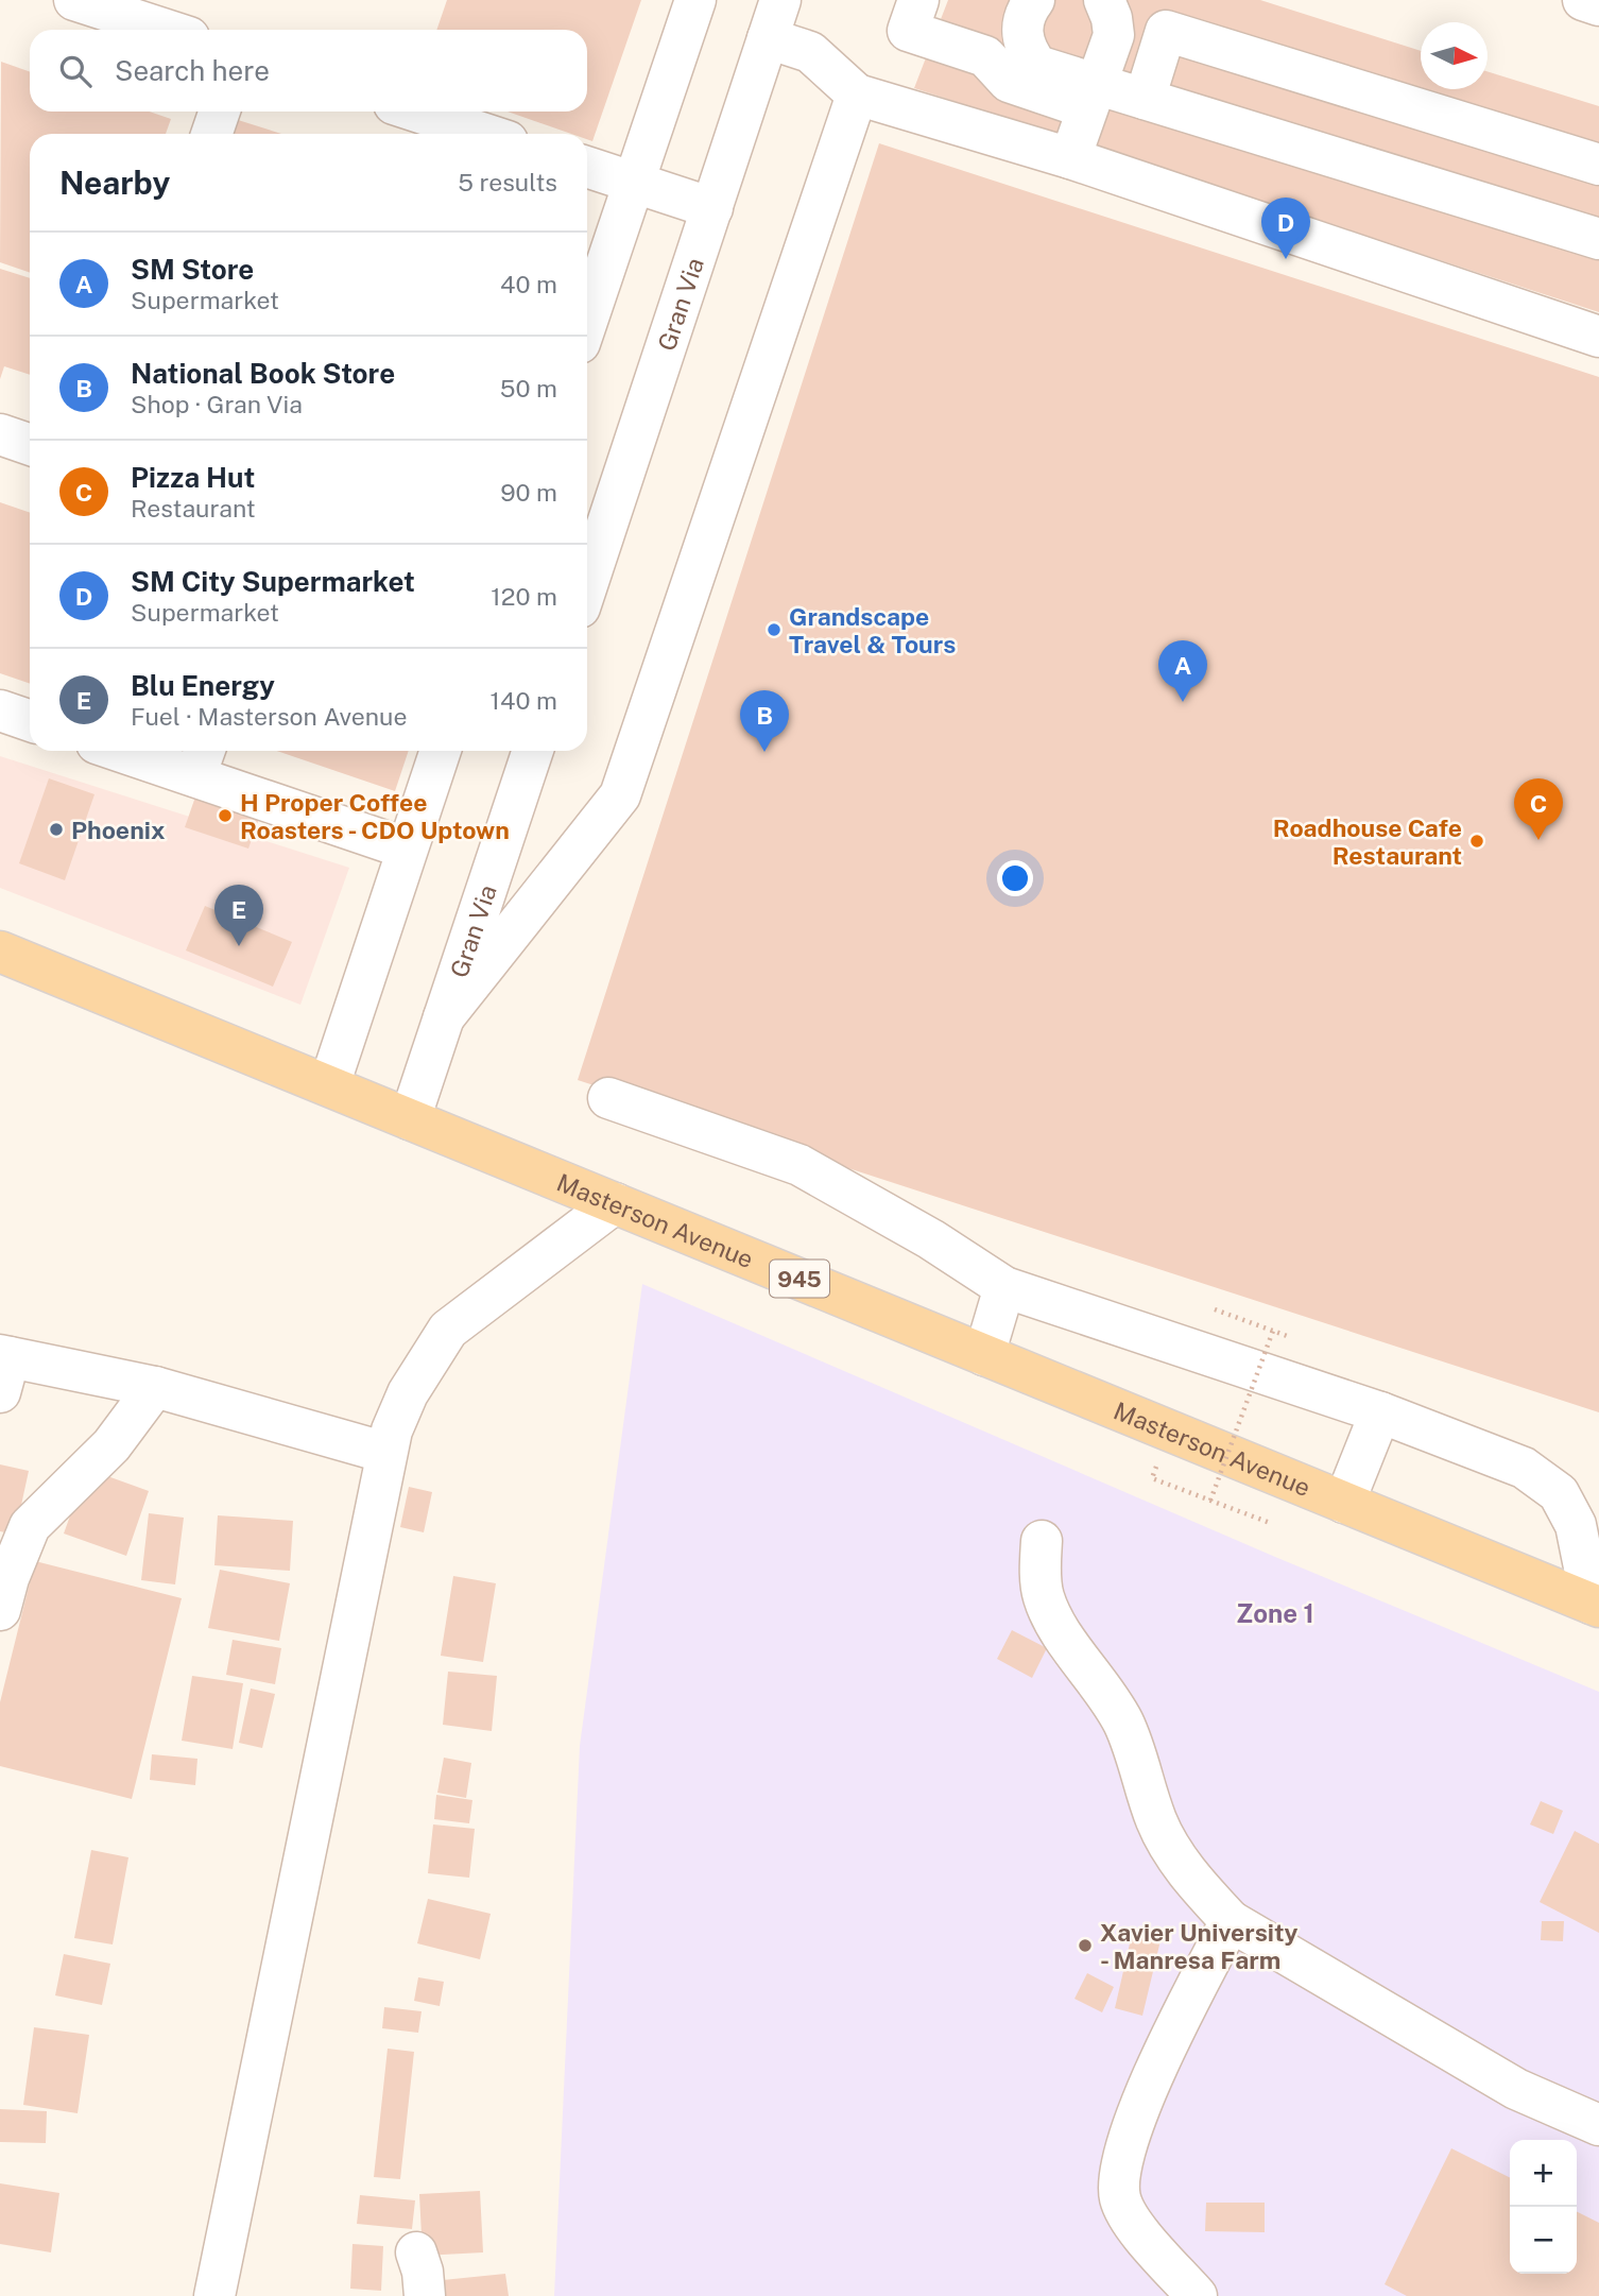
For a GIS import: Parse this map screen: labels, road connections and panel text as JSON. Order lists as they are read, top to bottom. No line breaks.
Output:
{"streets":{"main road":["Masterson Avenue","945"],"street":["Gran Via"]},"crossings":[["Gran Via","Masterson Avenue"]],"districts":["Zone 1"],"places":["Grandscape Travel & Tours","H Proper Coffee Roasters - CDO Uptown","Phoenix","Roadhouse Cafe Restaurant","Xavier University - Manresa Farm"],"north":"right","page":{"search":"Search here","heading":["Nearby","5 results"],"pins":["D","A","B","C","E"],"list":[{"mark":"A","name":"SM Store","note":"Supermarket","value":"40 m"},{"mark":"B","name":"National Book Store","note":"Shop · Gran Via","value":"50 m"},{"mark":"C","name":"Pizza Hut","note":"Restaurant","value":"90 m"},{"mark":"D","name":"SM City Supermarket","note":"Supermarket","value":"120 m"},{"mark":"E","name":"Blu Energy","note":"Fuel · Masterson Avenue","value":"140 m"}],"map_buttons":["+","−"]}}
